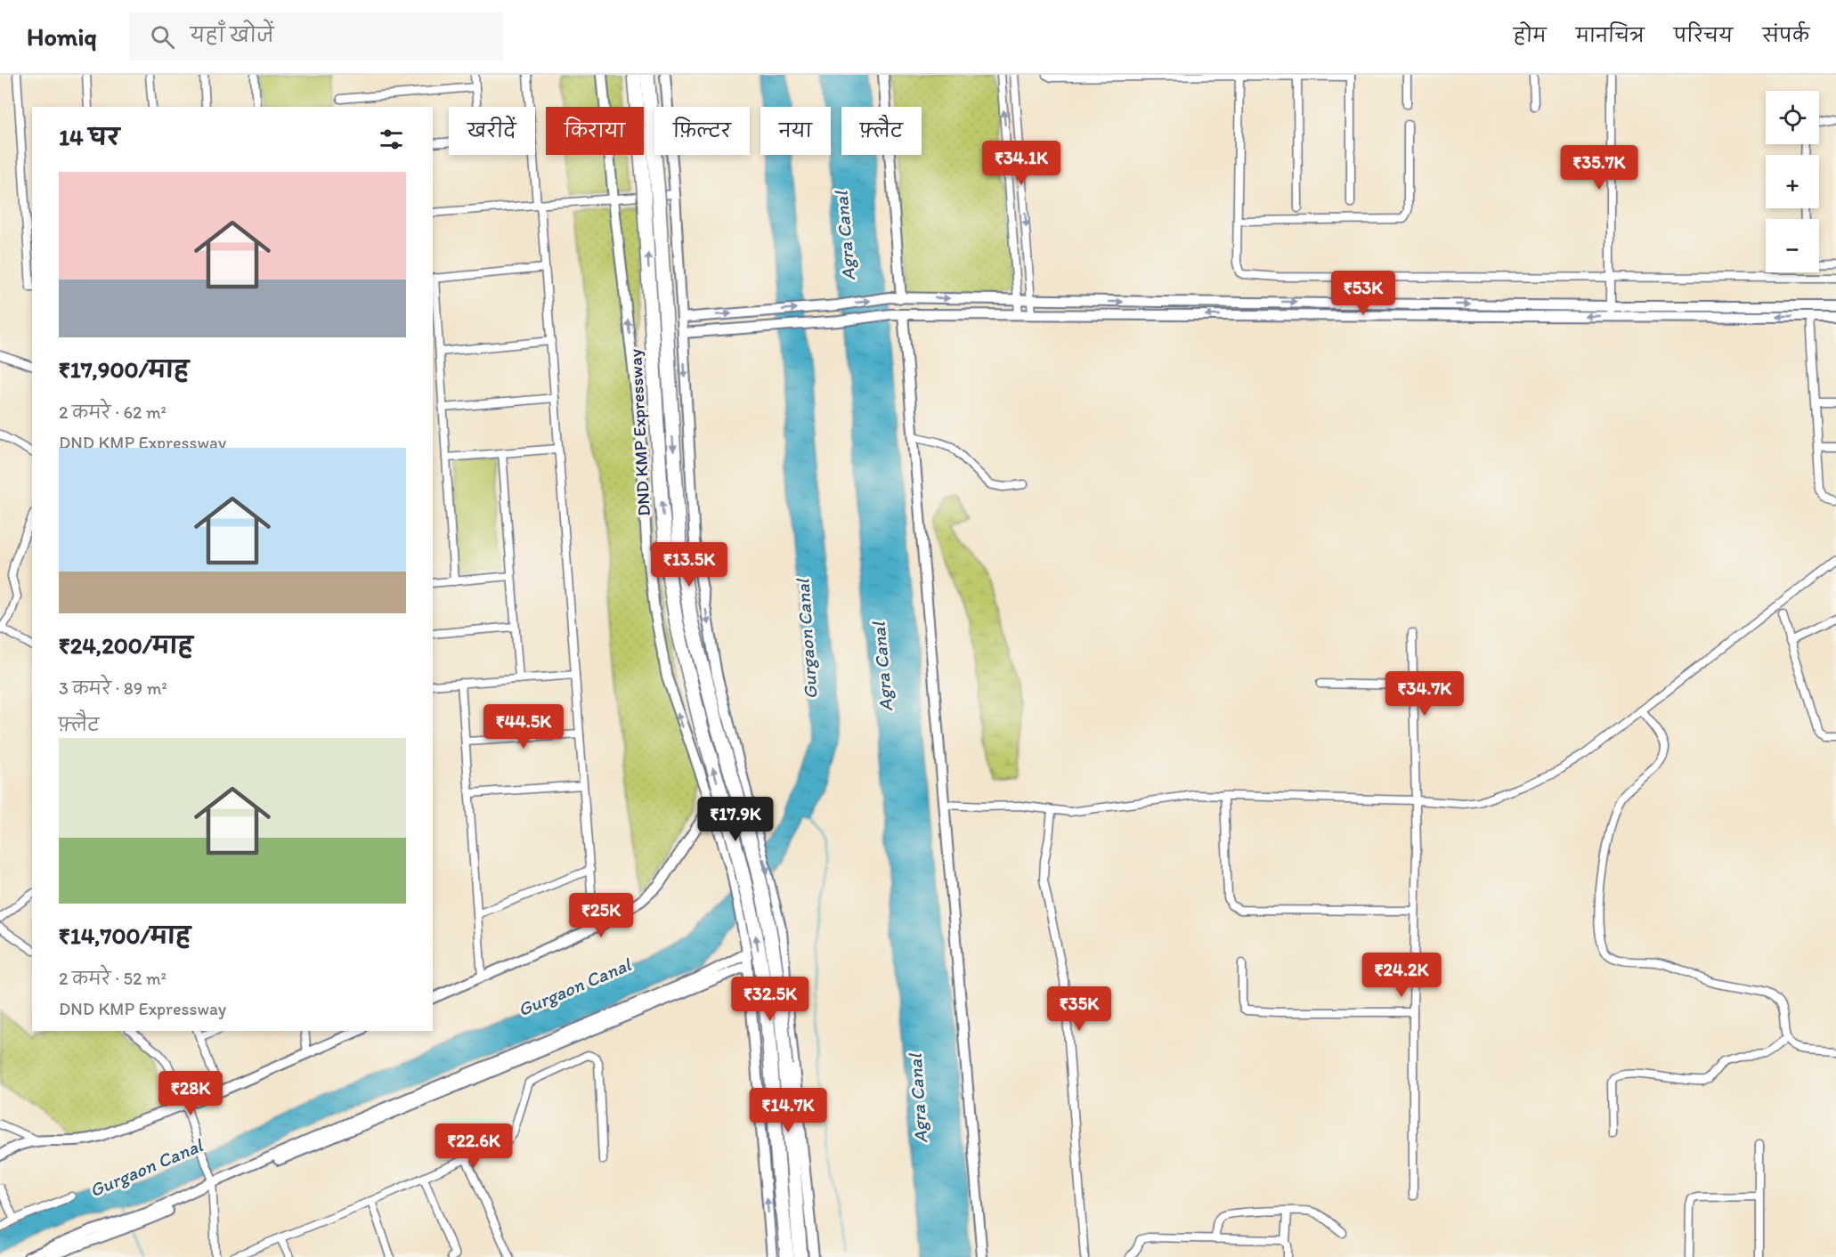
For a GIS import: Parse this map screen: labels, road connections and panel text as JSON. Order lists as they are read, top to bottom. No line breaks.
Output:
{"streets":{"highway":["DND KMP Expressway"]},"water":["Agra Canal","Gurgaon Canal"],"page":{"header":"Homiq","search":"यहाँ खोजें","nav":["होम","मानचित्र","परिचय","संपर्क"],"map_buttons":["+","−"],"chip":["खरीदें","किराया","फ़िल्टर","नया","फ़्लैट"],"heading":"14 घर","price":["₹34.1K","₹35.7K","₹53K","₹13.5K","₹34.7K","₹44.5K","₹17.9K","₹25K","₹24.2K","₹32.5K","₹35K","₹28K","₹14.7K","₹22.6K"],"list":[{"name":"₹17,900/माह","note":"2 कमरे · 62 m² · DND KMP Expressway"},{"name":"₹24,200/माह","note":"3 कमरे · 89 m² · फ़्लैट"},{"name":"₹14,700/माह","note":"2 कमरे · 52 m² · DND KMP Expressway"}]}}
